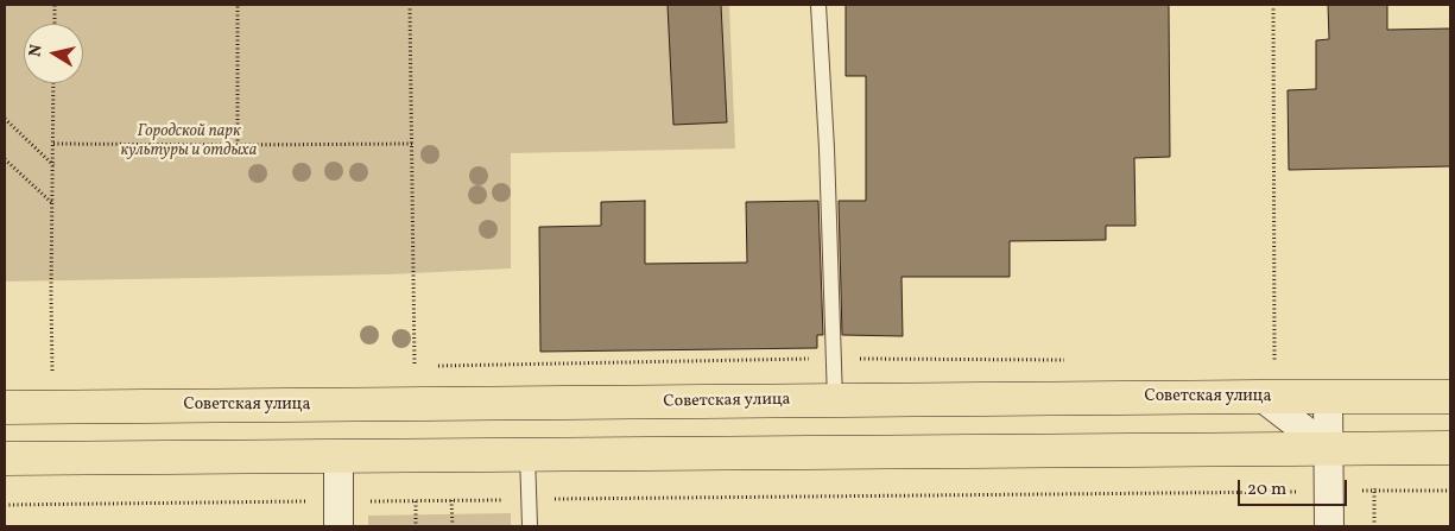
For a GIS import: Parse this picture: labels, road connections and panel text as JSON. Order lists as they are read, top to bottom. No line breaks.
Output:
{"streets":{"main road":["Советская улица"]},"parks":["Городской парк культуры и отдыха"],"scale_bar":"20 m","north":"left"}
